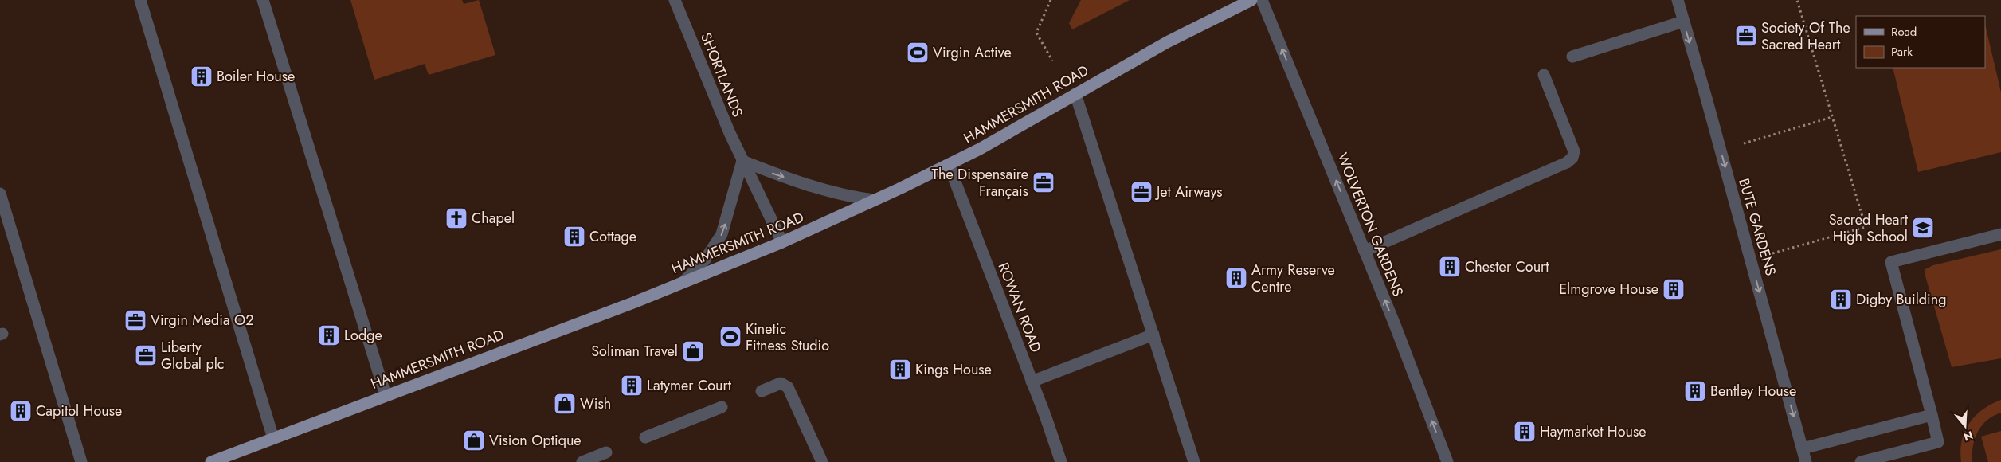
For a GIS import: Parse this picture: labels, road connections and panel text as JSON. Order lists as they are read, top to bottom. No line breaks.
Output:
{"streets":{"main road":["HAMMERSMITH ROAD"],"street":["SHORTLANDS","WOLVERTON GARDENS","BUTE GARDENS","ROWAN ROAD"]},"crossings":[["SHORTLANDS","HAMMERSMITH ROAD"],["HAMMERSMITH ROAD","ROWAN ROAD"]],"one_way":["WOLVERTON GARDENS","BUTE GARDENS"],"places":{"office":["Society Of The Sacred Heart","The Dispensaire Français","Jet Airways","Virgin Media O2","Liberty Global plc"],"sports":["Virgin Active","Kinetic Fitness Studio"],"building":["Boiler House","Cottage","Chester Court","Army Reserve Centre","Elmgrove House","Digby Building","Lodge","Kings House","Latymer Court","Bentley House","Capitol House","Haymarket House"],"church":["Chapel"],"school or university":["Sacred Heart High School"],"shop":["Soliman Travel","Wish","Vision Optique"]},"legend":["Road","Park"],"north":"bottom"}
